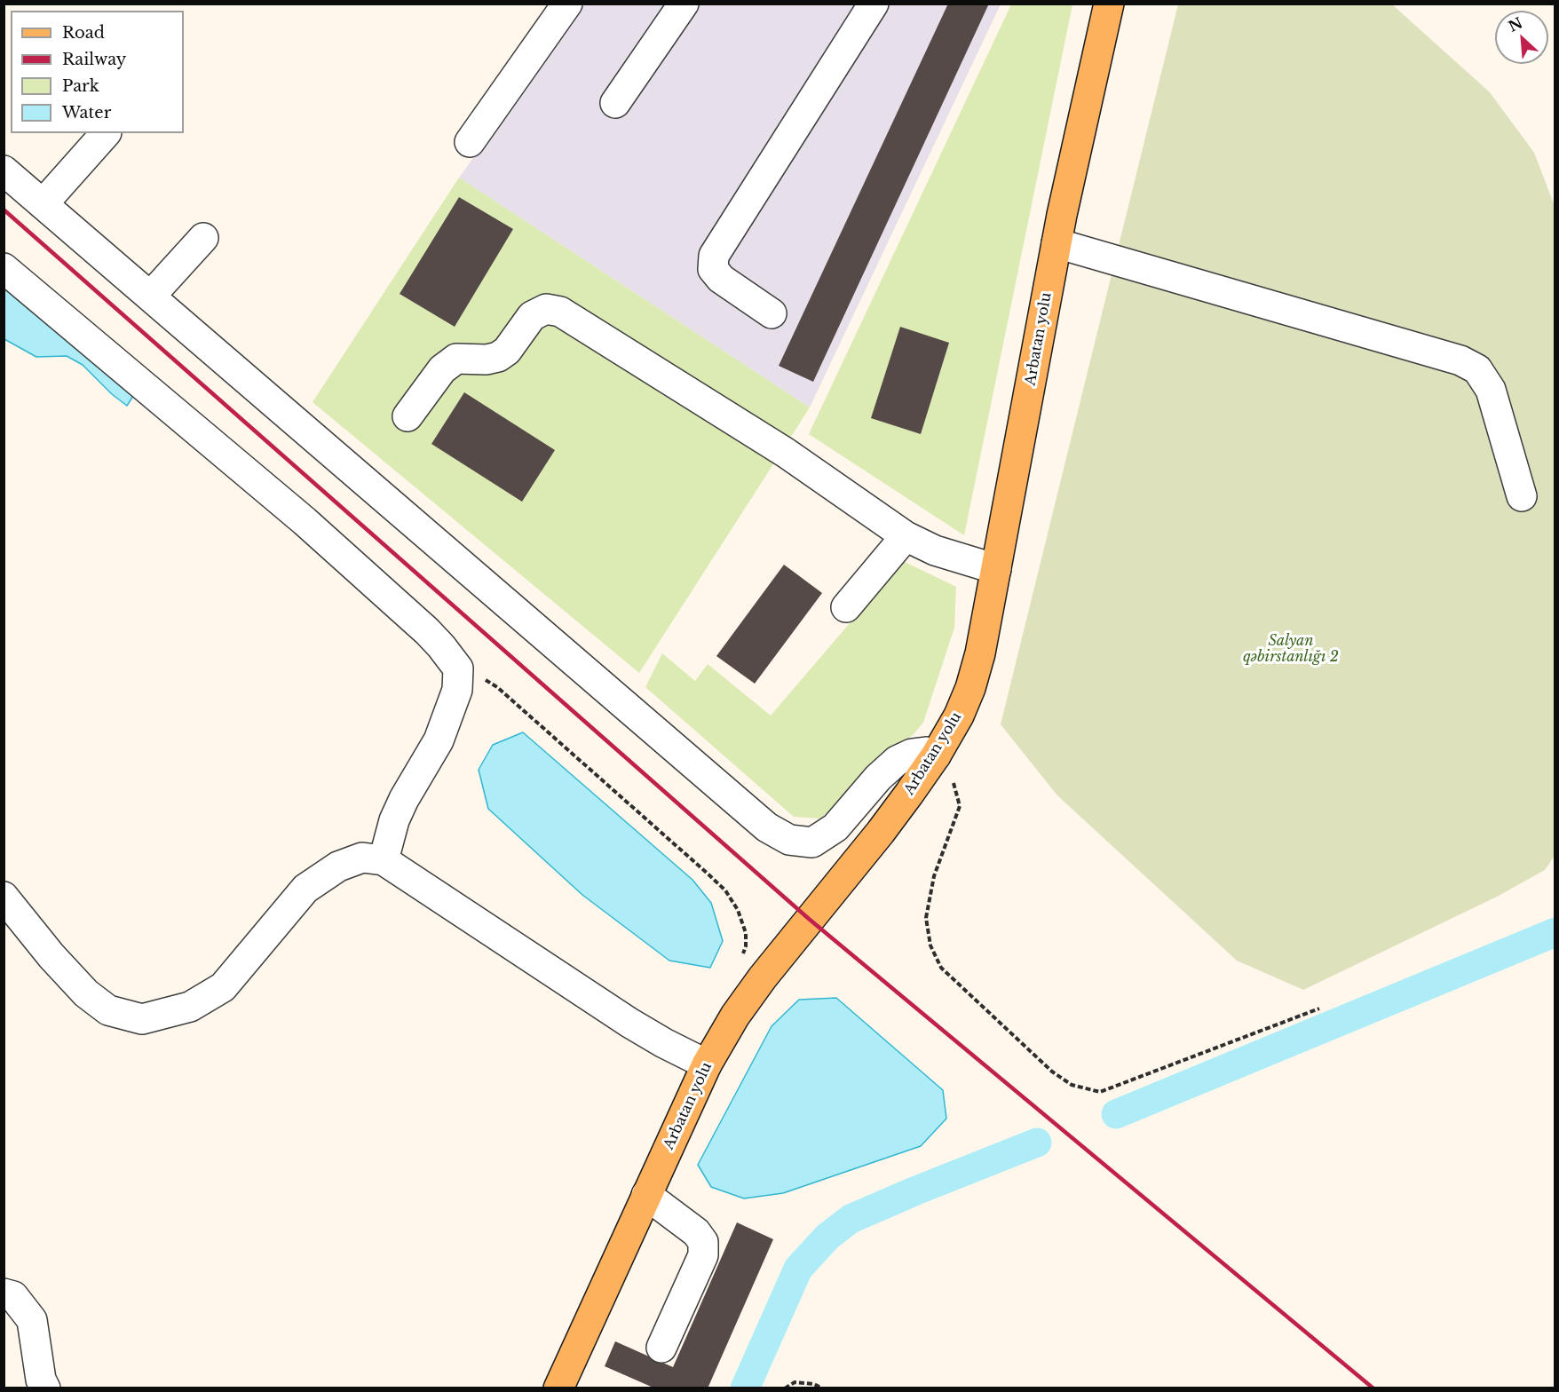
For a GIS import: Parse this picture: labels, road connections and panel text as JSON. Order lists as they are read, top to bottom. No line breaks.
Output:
{"streets":{"main road":["Arbatan yolu"]},"parks":["Salyan qəbirstanlığı 2"],"legend":["Road","Railway","Park","Water"],"north":"top left"}
